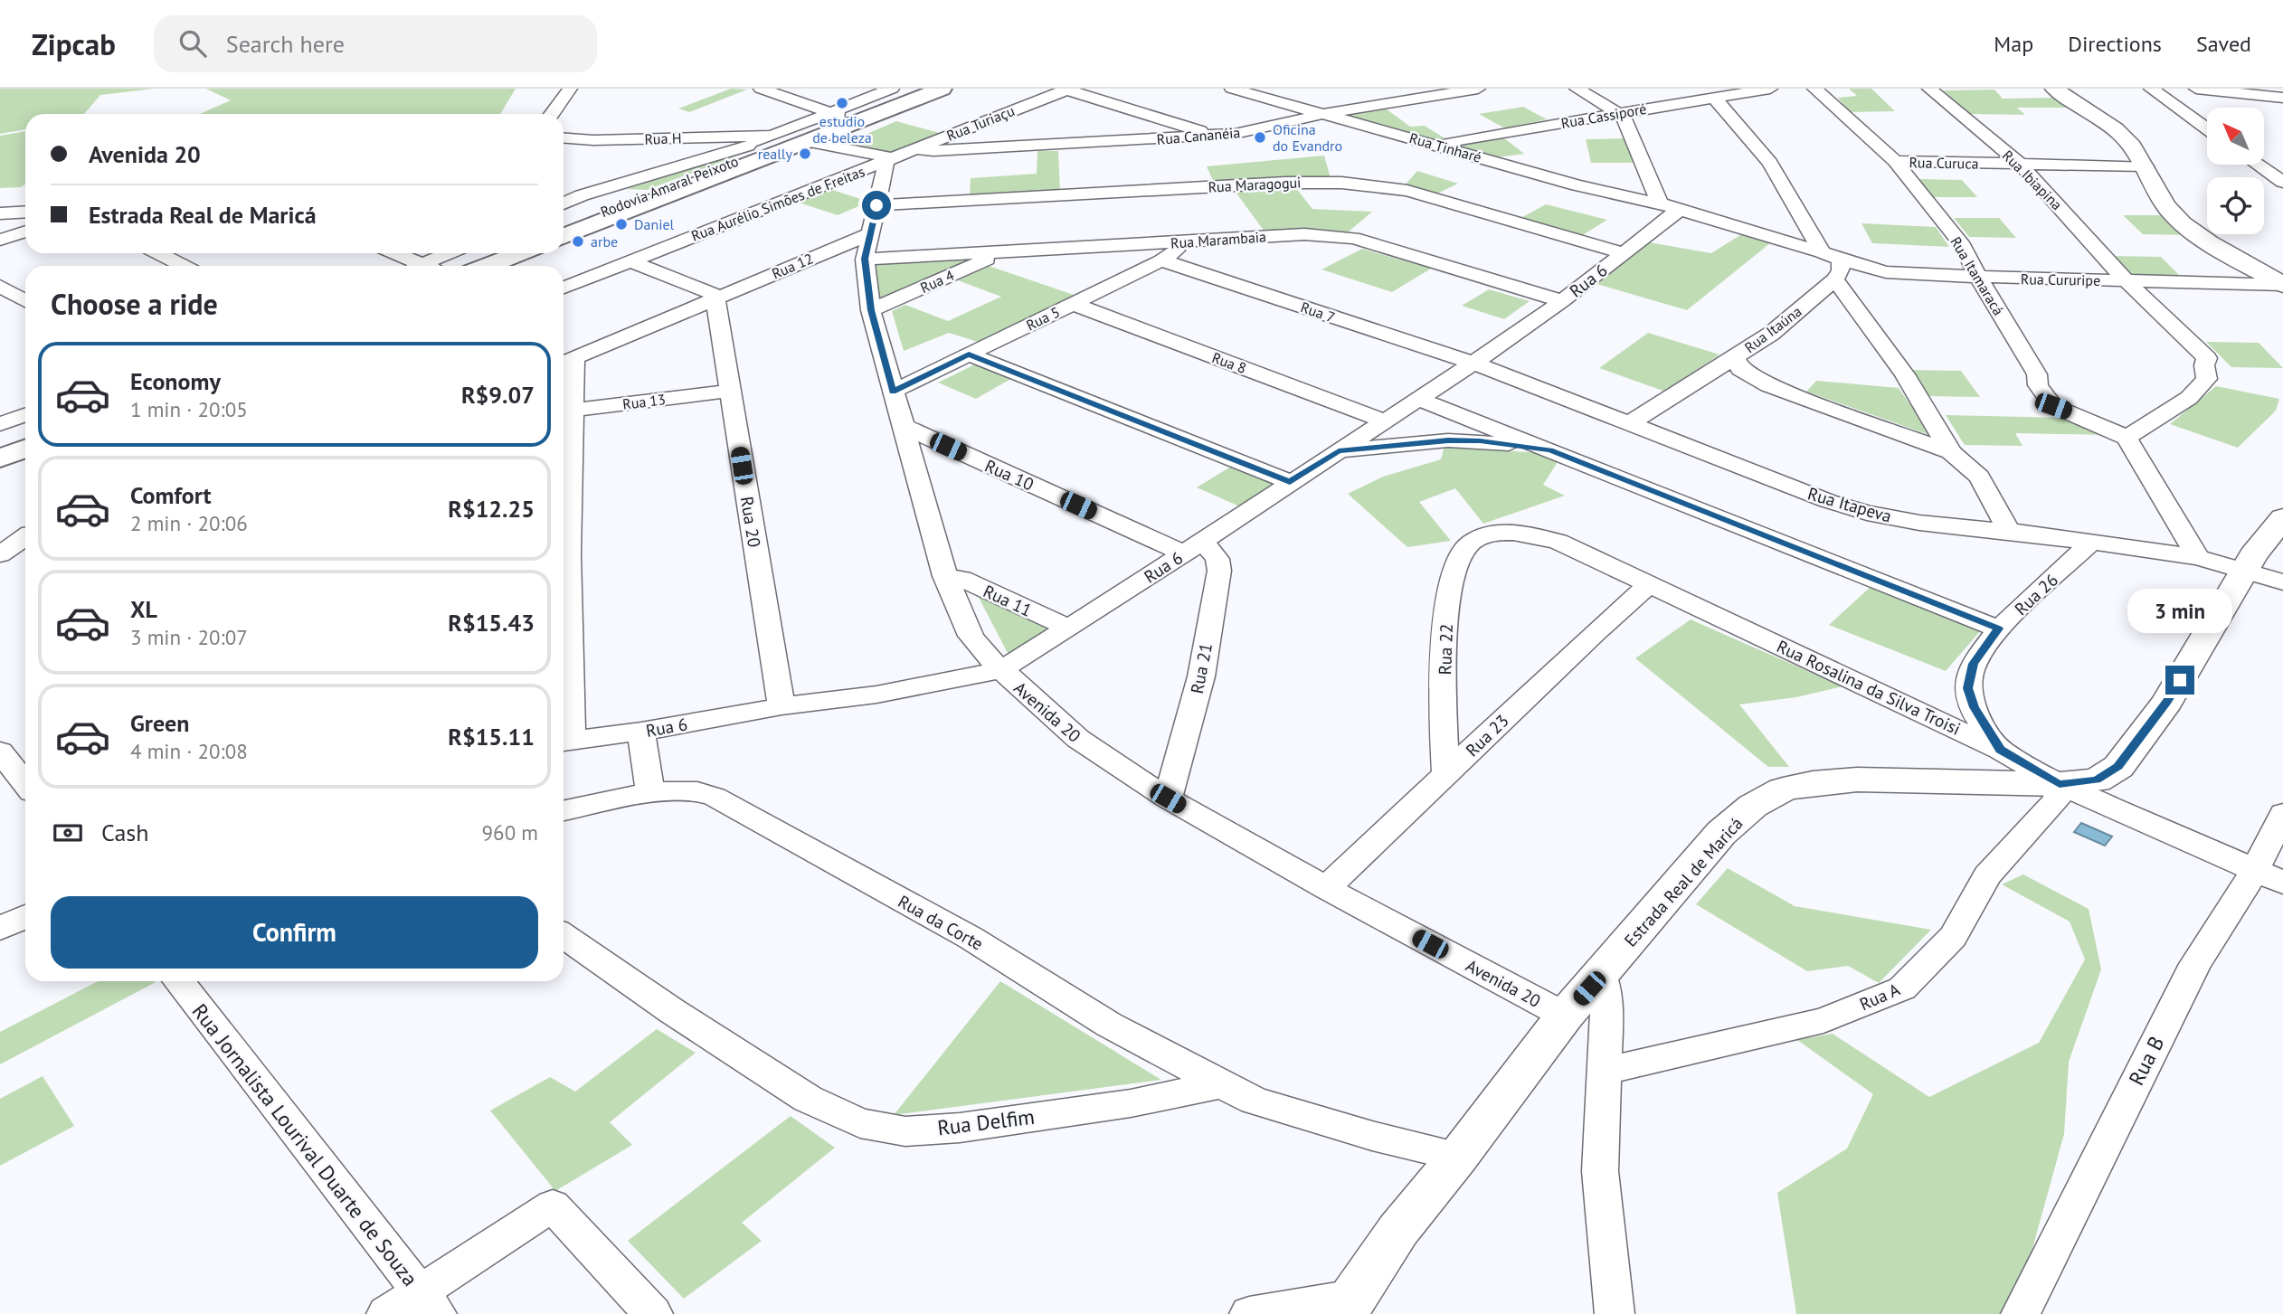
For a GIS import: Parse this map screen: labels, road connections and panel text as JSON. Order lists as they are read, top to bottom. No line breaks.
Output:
{"streets":{"highway":["Rodovia Amaral Peixoto"],"main road":["Estrada Real de Maricá"],"street":["Rua Cassiporé","Rua Turiaçu","Rua Cananéia","Rua H","Rua Tinharé","Rua Curuca","Rua Ibiapina","Rua Maragogui","Rua Aurélio Simões de Freitas","Rua Marambaia","Rua 12","Rua Itamaracá","Rua Cururipe","Rua 6","Rua 4","Rua 7","Rua 5","Rua Itaúna","Rua 8","Rua 13","Rua 10","Rua Itapeva","Rua 20","Rua 26","Rua 11","Rua 22","Rua 21","Rua Rosalina da Silva Troisi","Avenida 20","Rua 23","Rua da Corte","Rua A","Rua B","Rua Delfim","Rua Jornalista Lourival Duarte de Souza"]},"crossings":[["Rua Cassiporé","Rua Tinharé"],["Rua Turiaçu","Rua Cananéia"],["Rua Turiaçu","Rua H"],["Rua Turiaçu","Rua Aurélio Simões de Freitas"],["Rua Turiaçu","Avenida 20"],["Rua Cananéia","Rua Tinharé"],["Rua H","Rodovia Amaral Peixoto"],["Rua H","Rua Aurélio Simões de Freitas"],["Rua H","Avenida 20"],["Rua Tinharé","Rua 6"],["Rua Curuca","Rua Ibiapina"],["Rua Curuca","Rua Itamaracá"],["Rua Ibiapina","Rua Itamaracá"],["Rua Ibiapina","Rua Cururipe"],["Rua Maragogui","Rua 6"],["Rua Maragogui","Avenida 20"],["Rua Aurélio Simões de Freitas","Avenida 20"],["Rua Marambaia","Rua 12"],["Rua Marambaia","Rua 6"],["Rua Marambaia","Rua 4"],["Rua Marambaia","Rua 5"],["Rua Marambaia","Avenida 20"],["Rua 12","Rua 20"],["Rua 12","Avenida 20"],["Rua Itamaracá","Rua Cururipe"],["Rua Cururipe","Rua Itaúna"],["Rua 6","Rua 7"],["Rua 6","Rua 8"],["Rua 6","Rua 10"],["Rua 6","Rua Itapeva"],["Rua 6","Rua 20"],["Rua 6","Rua 11"],["Rua 6","Rua 21"],["Rua 6","Avenida 20"],["Rua 4","Avenida 20"],["Rua 7","Rua 5"],["Rua 7","Rua Itapeva"],["Rua 5","Rua 8"],["Rua 5","Avenida 20"],["Rua Itaúna","Rua Itapeva"],["Rua 13","Rua 20"],["Rua 10","Rua 21"],["Rua 10","Avenida 20"],["Rua Itapeva","Rua 26"],["Rua Itapeva","Estrada Real de Maricá"],["Rua 26","Rua Rosalina da Silva Troisi"],["Rua 11","Avenida 20"],["Rua 22","Rua Rosalina da Silva Troisi"],["Rua 22","Rua 23"],["Rua 21","Avenida 20"],["Rua Rosalina da Silva Troisi","Rua 23"],["Rua Rosalina da Silva Troisi","Estrada Real de Maricá"],["Rua Rosalina da Silva Troisi","Rua A"],["Rua Rosalina da Silva Troisi","Rua B"],["Avenida 20","Rua 23"],["Avenida 20","Estrada Real de Maricá"],["Estrada Real de Maricá","Rua A"],["Rua da Corte","Rua Delfim"]],"places":["estudio de beleza","Oficina do Evandro","really","Daniel","arbe"],"north":"top left","page":{"header":"Zipcab","search":"Search here","nav":["Map","Directions","Saved"],"banner":["Avenida 20","Estrada Real de Maricá"],"heading":"Choose a ride","list":[{"name":"Economy","note":"1 min · 20:05","value":"R$9.07"},{"name":"Comfort","note":"2 min · 20:06","value":"R$12.25"},{"name":"XL","note":"3 min · 20:07","value":"R$15.43"},{"name":"Green","note":"4 min · 20:08","value":"R$15.11"}],"bubble":"3 min","pay":["Cash","960 m"],"buttons":"Confirm"}}
